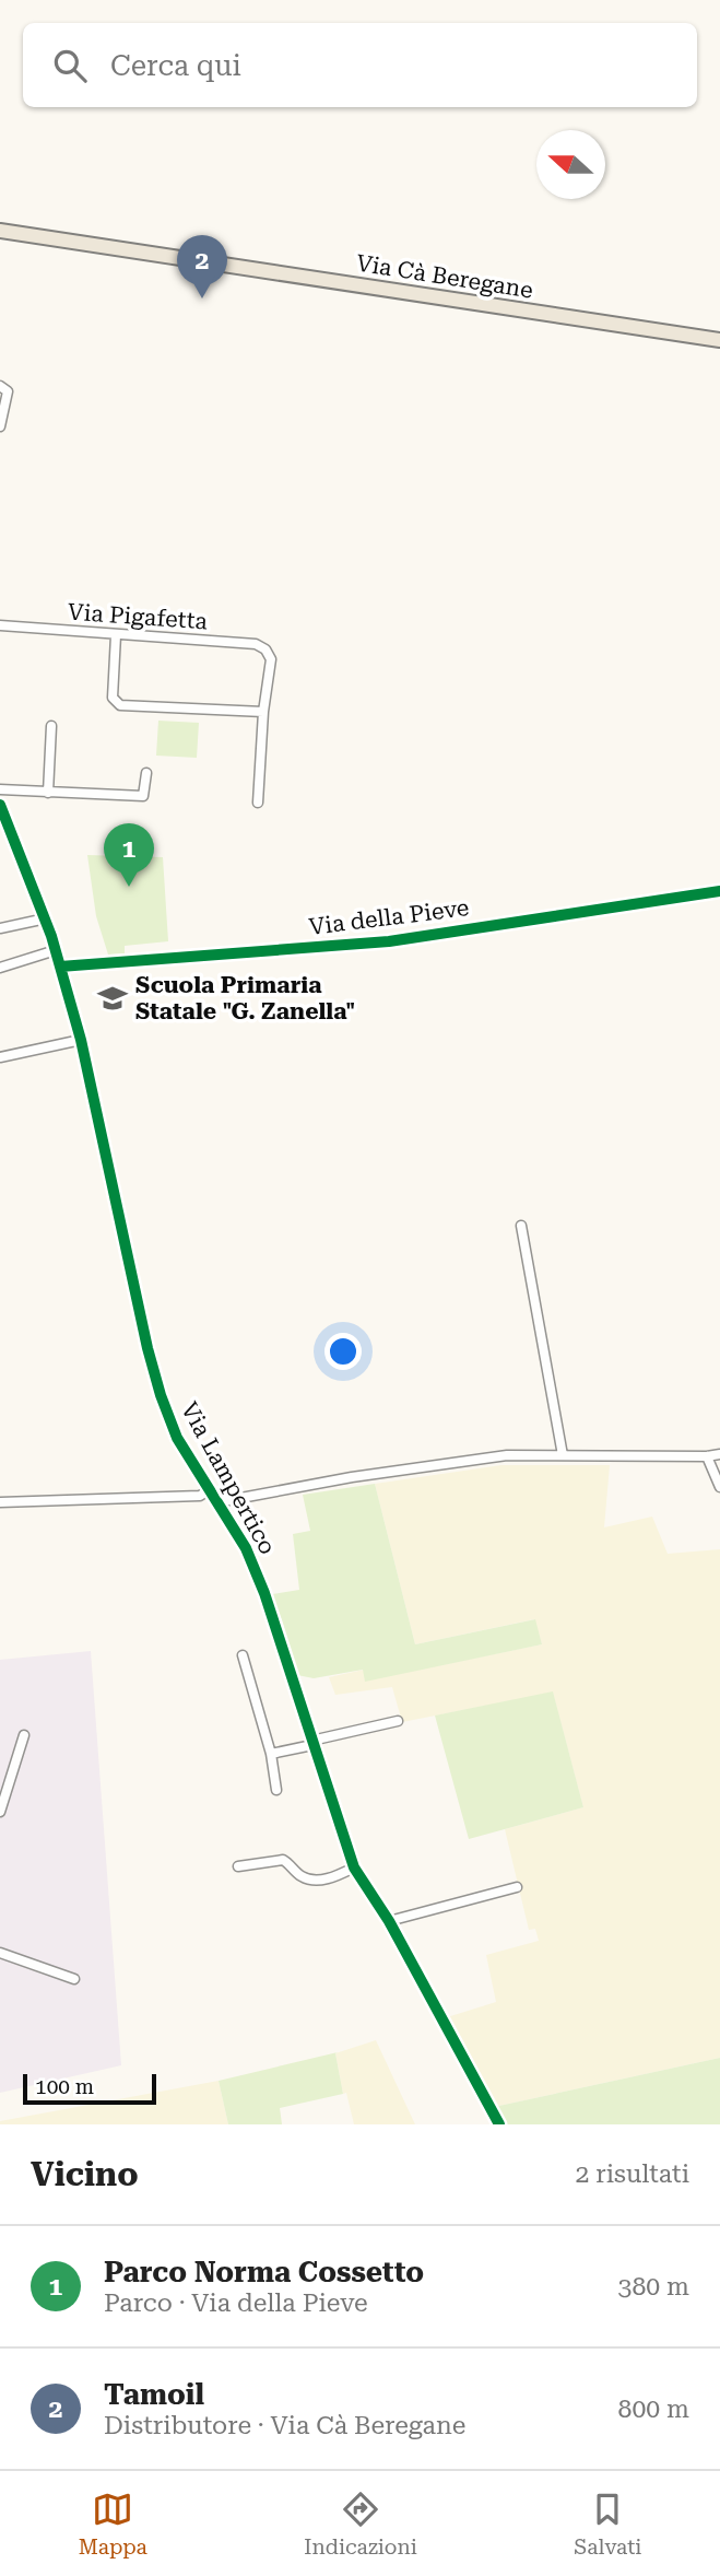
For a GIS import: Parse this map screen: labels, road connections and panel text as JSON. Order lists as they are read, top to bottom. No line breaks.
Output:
{"streets":{"main road":["Via Cà Beregane"],"street":["Via Pigafetta","Via della Pieve","Via Lampertico"]},"crossings":[["Via della Pieve","Via Lampertico"]],"places":{"school or university":["Scuola Primaria Statale \"G. Zanella\""]},"scale_bar":"100 m","north":"left","page":{"search":"Cerca qui","pins":["2","1"],"scale":"100 m","heading":["Vicino","2 risultati"],"list":[{"mark":"1","name":"Parco Norma Cossetto","note":"Parco · Via della Pieve","value":"380 m"},{"mark":"2","name":"Tamoil","note":"Distributore · Via Cà Beregane","value":"800 m"}],"nav":["Mappa","Indicazioni","Salvati"]}}
